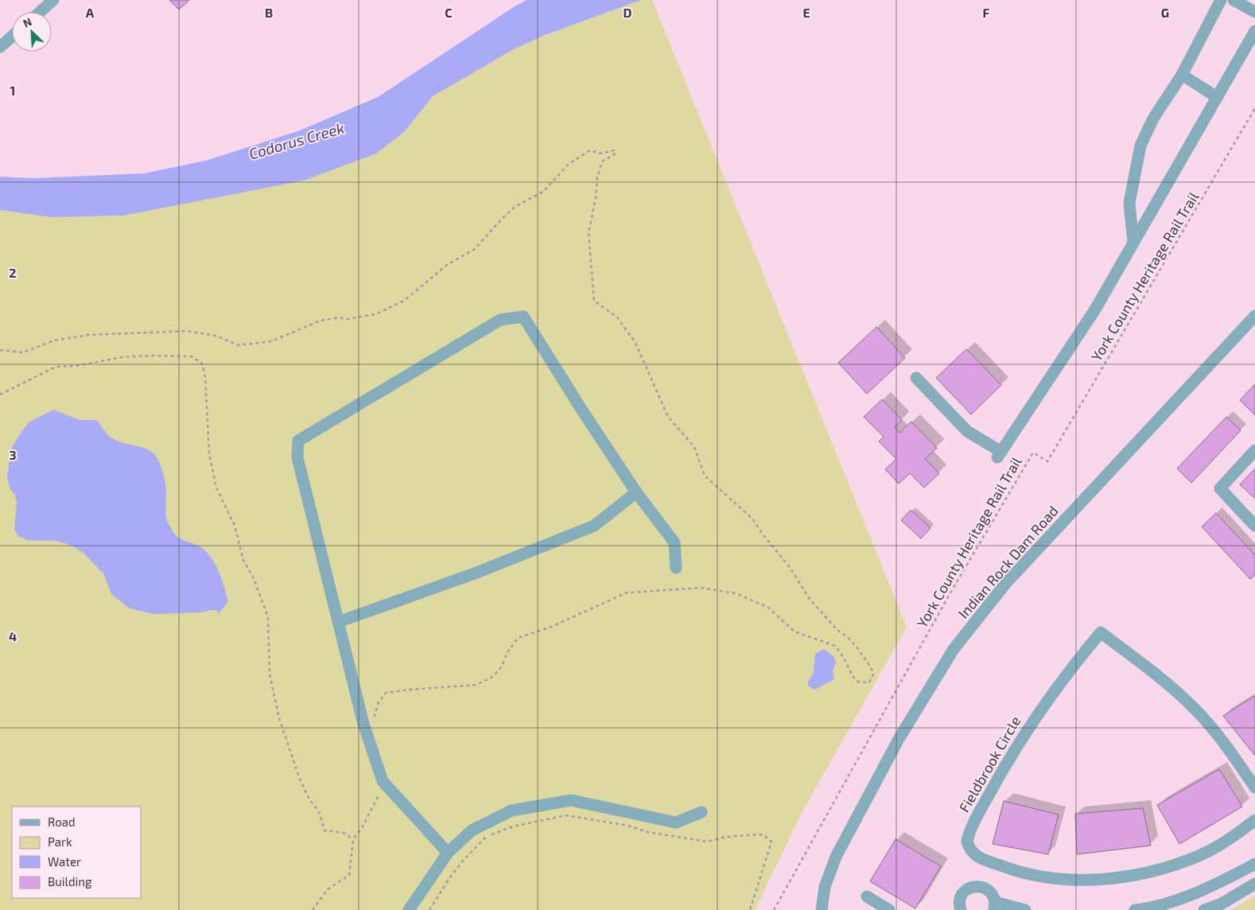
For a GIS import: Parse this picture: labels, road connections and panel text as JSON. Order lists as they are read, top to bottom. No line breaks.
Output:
{"streets":{"street":["Indian Rock Dam Road","Fieldbrook Circle"],"path":["York County Heritage Rail Trail"]},"water":["Codorus Creek"],"legend":["Road","Park","Water","Building"],"north":"top left","grid":{"columns":["A","B","C","D","E","F","G"],"rows":["1","2","3","4"]}}
